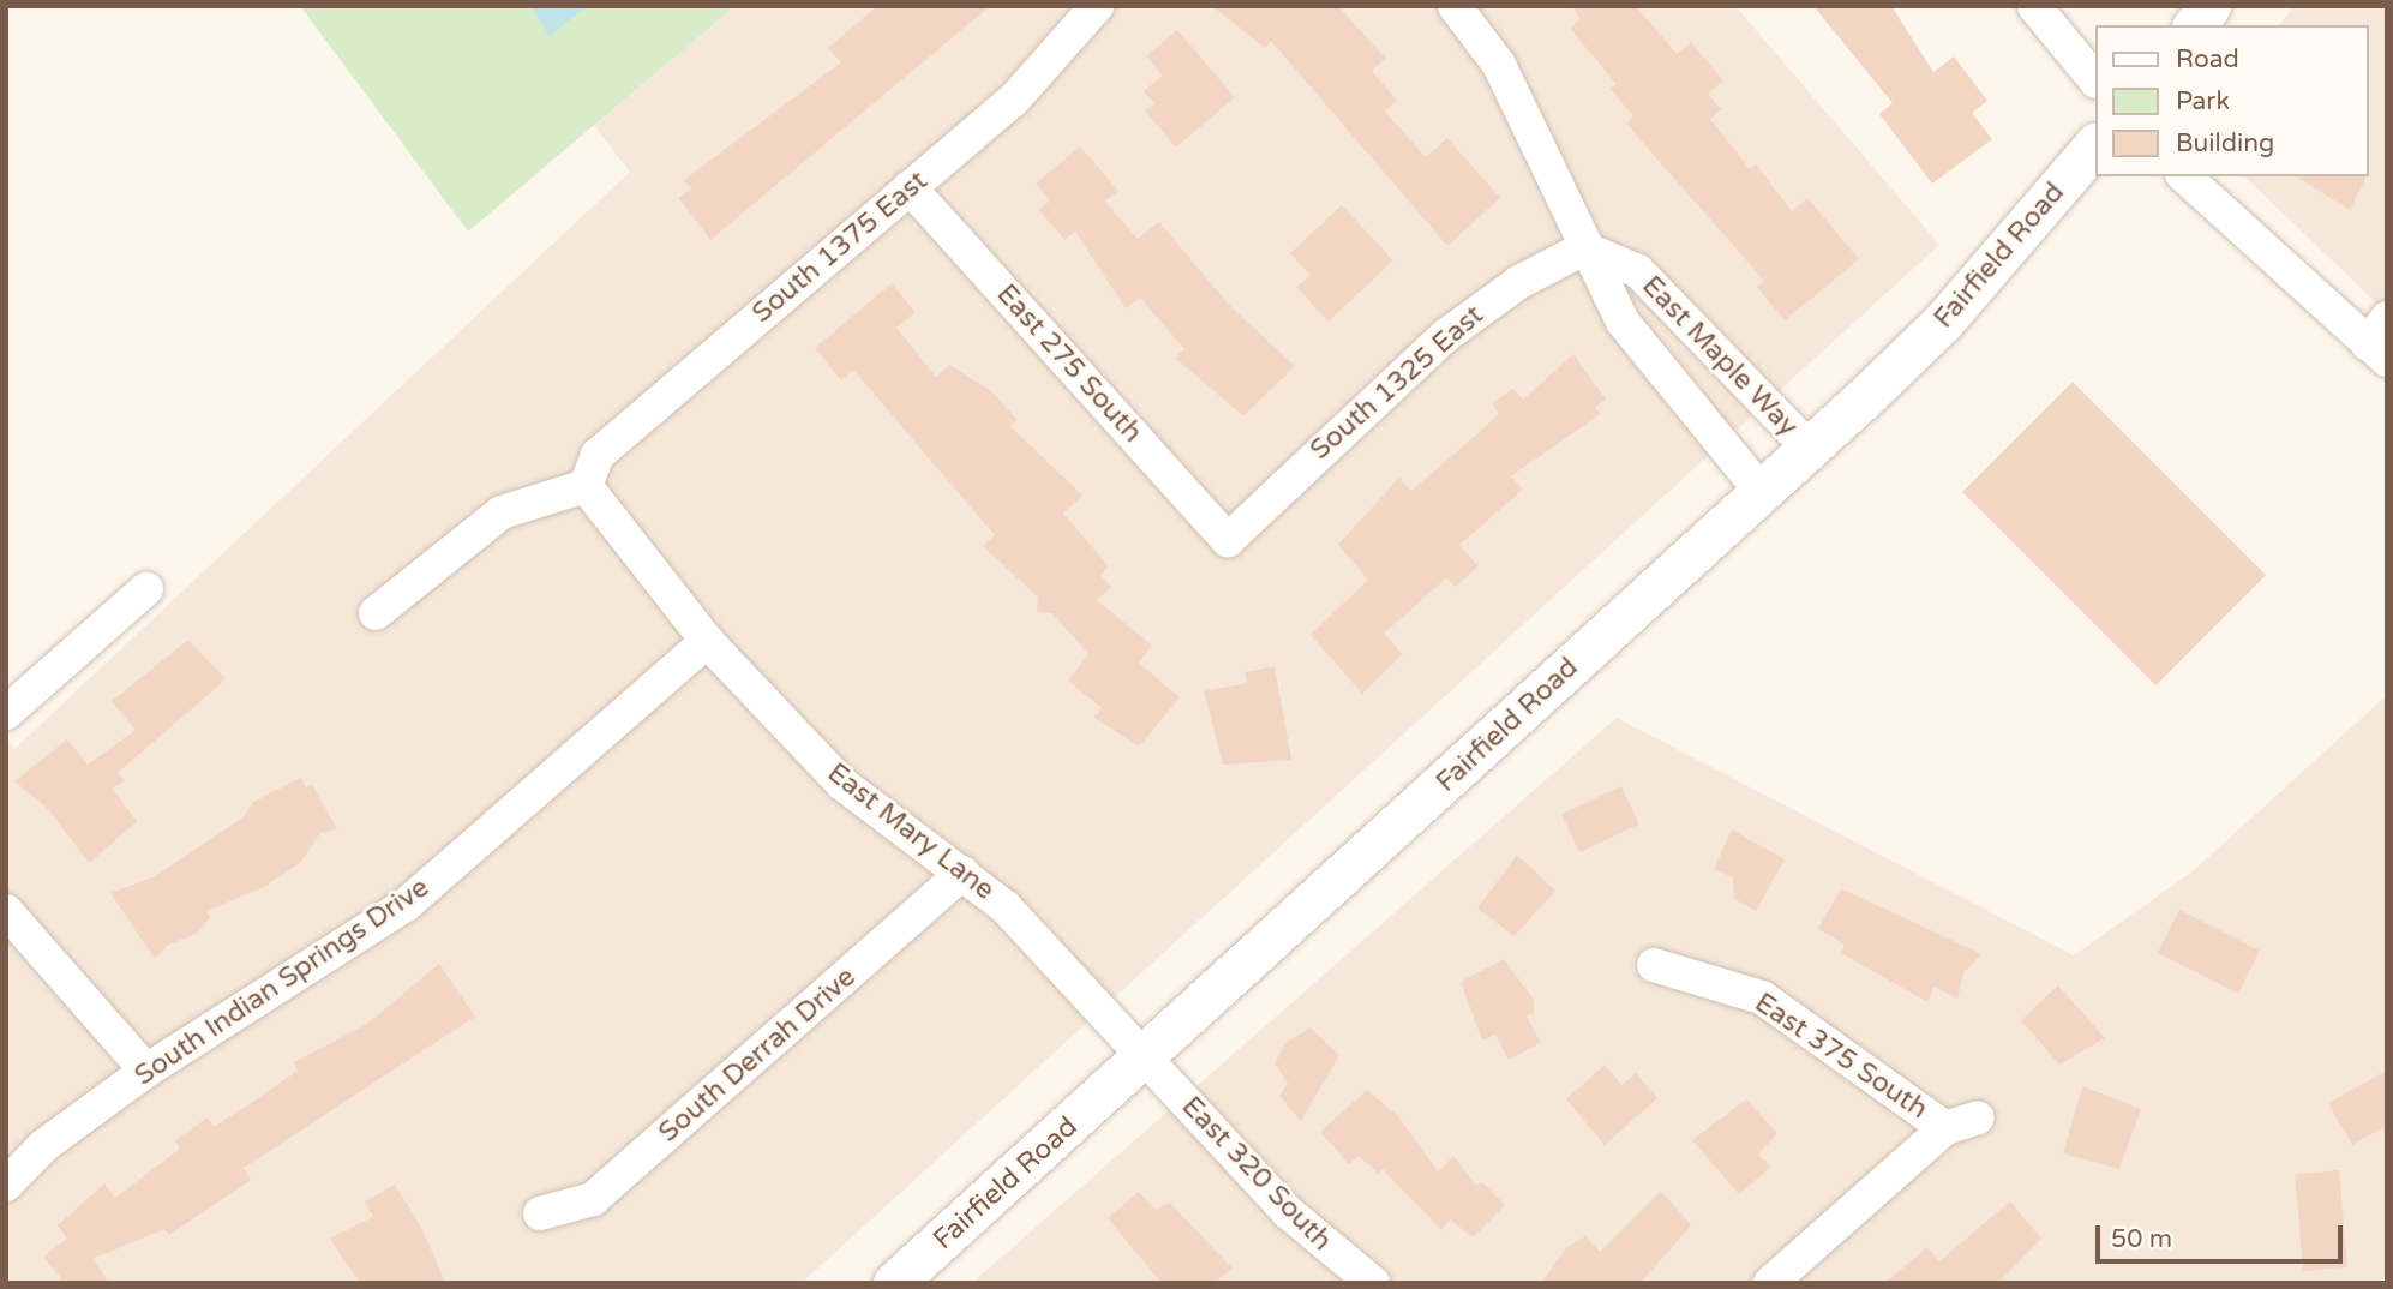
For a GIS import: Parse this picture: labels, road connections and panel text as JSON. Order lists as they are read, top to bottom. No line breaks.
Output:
{"streets":{"street":["South 1375 East","Fairfield Road","East Maple Way","East 275 South","South 1325 East","East Mary Lane","South Indian Springs Drive","South Derrah Drive","East 375 South","East 320 South"]},"crossings":[["South 1375 East","East 275 South"],["South 1375 East","East Mary Lane"],["Fairfield Road","East Maple Way"],["Fairfield Road","East Mary Lane"],["Fairfield Road","East 320 South"],["East Maple Way","South 1325 East"],["East 275 South","South 1325 East"],["East Mary Lane","South Indian Springs Drive"],["East Mary Lane","South Derrah Drive"],["East Mary Lane","East 320 South"]],"legend":["Road","Park","Building"],"scale_bar":"50 m"}
